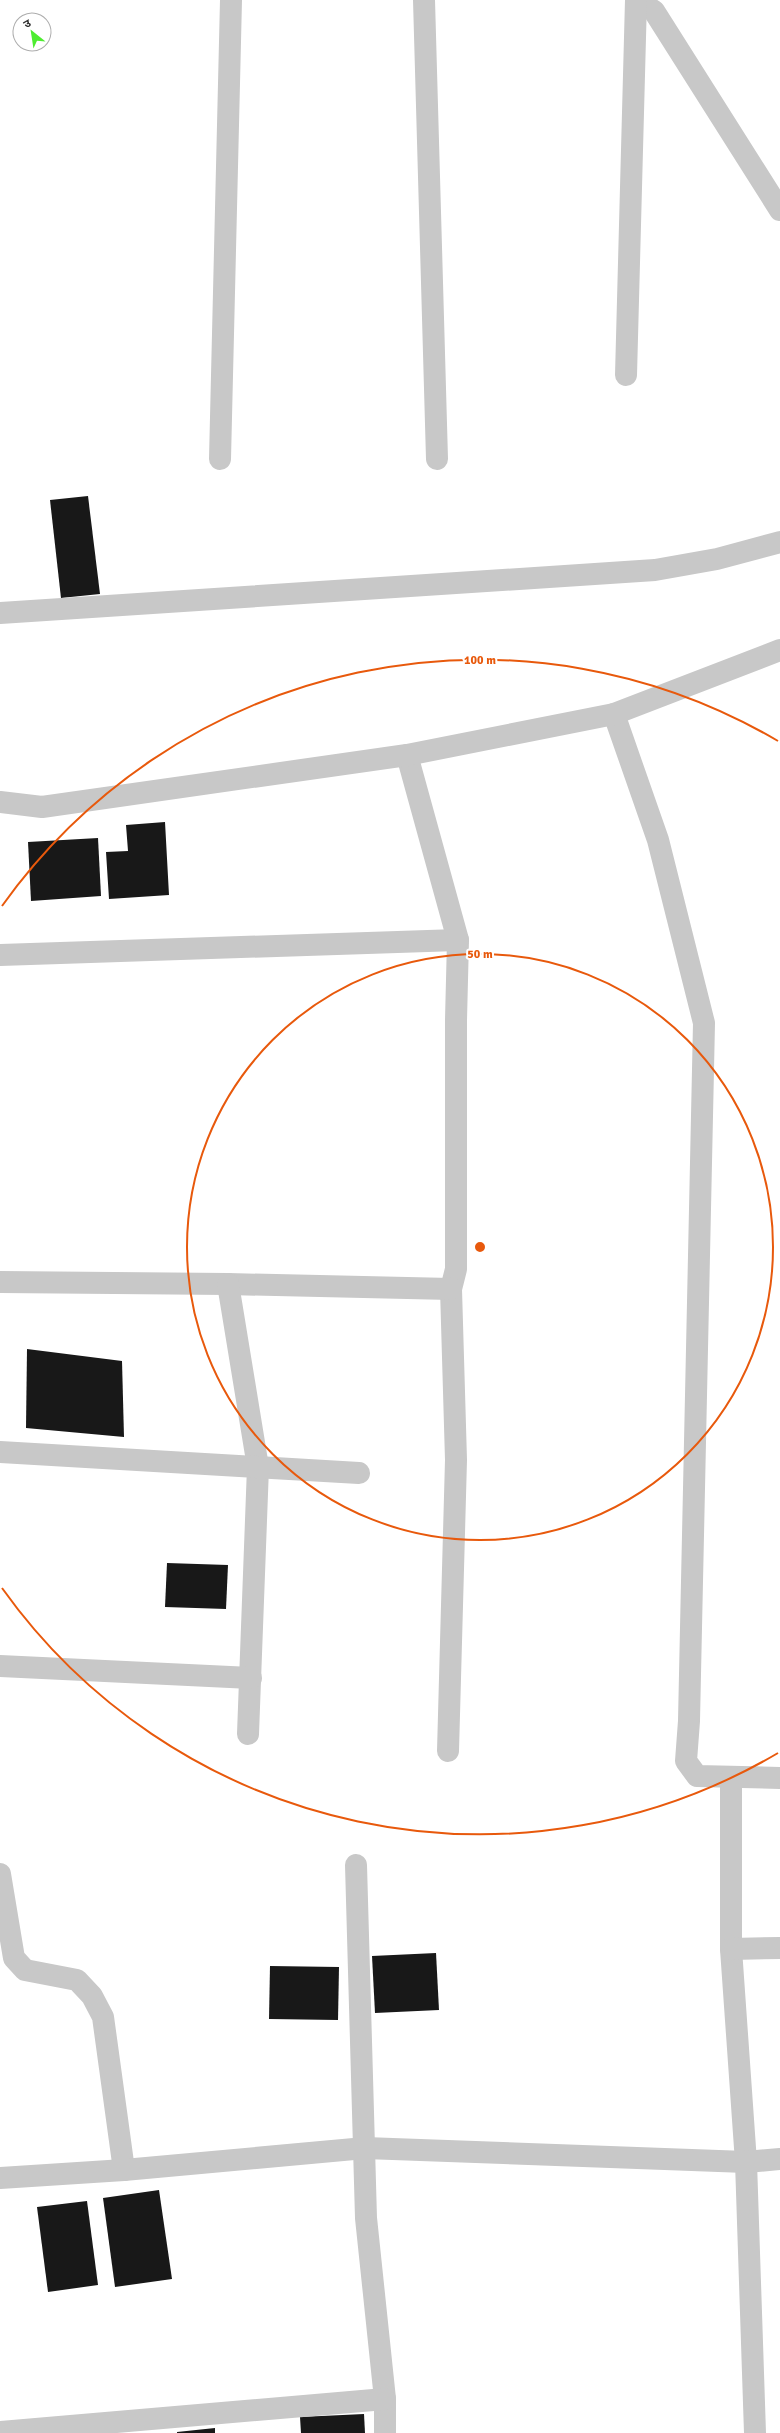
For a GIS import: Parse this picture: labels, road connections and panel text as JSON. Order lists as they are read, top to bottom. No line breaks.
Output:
{"north":"top left","rings":["100 m","50 m"]}
